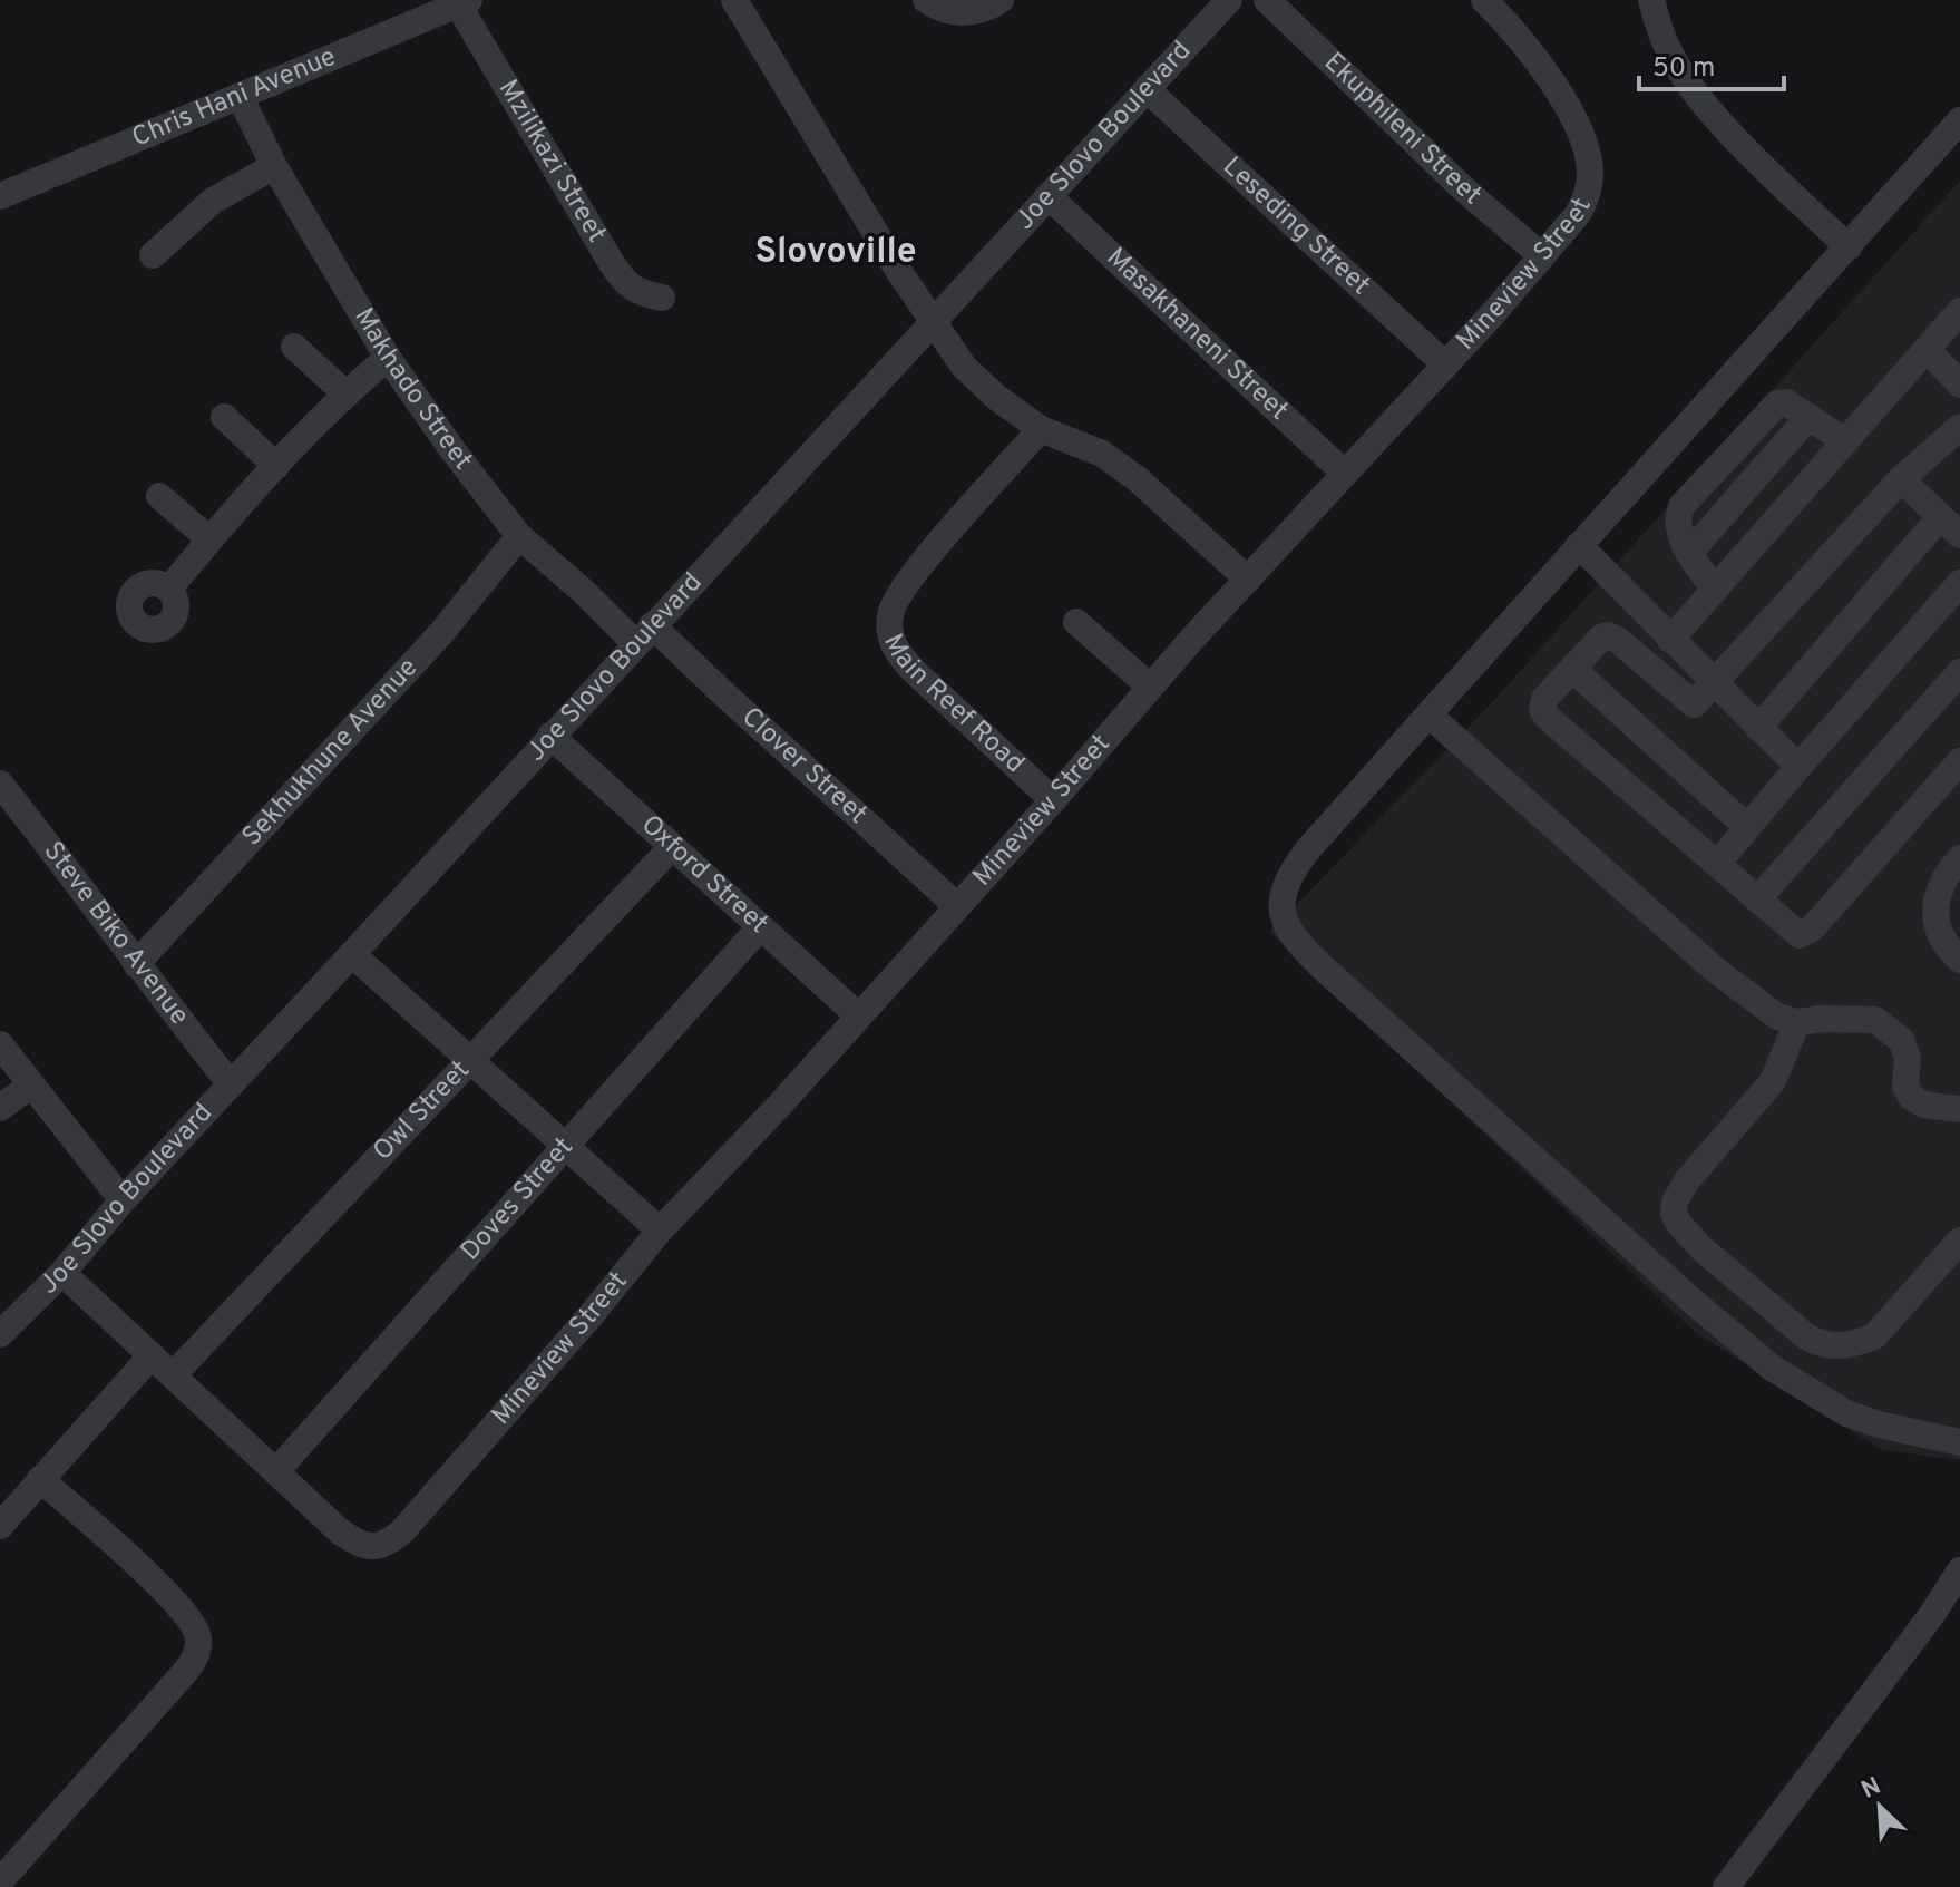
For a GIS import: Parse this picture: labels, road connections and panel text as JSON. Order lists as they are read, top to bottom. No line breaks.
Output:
{"streets":{"street":["Chris Hani Avenue","Ekuphileni Street","Joe Slovo Boulevard","Mzilikazi Street","Leseding Street","Mineview Street","Masakhaneni Street","Makhado Street","Main Reef Road","Sekhukhune Avenue","Clover Street","Oxford Street","Steve Biko Avenue","Owl Street","Doves Street"]},"crossings":[["Chris Hani Avenue","Mzilikazi Street"],["Chris Hani Avenue","Makhado Street"],["Ekuphileni Street","Mineview Street"],["Joe Slovo Boulevard","Leseding Street"],["Joe Slovo Boulevard","Masakhaneni Street"],["Joe Slovo Boulevard","Makhado Street"],["Joe Slovo Boulevard","Clover Street"],["Joe Slovo Boulevard","Oxford Street"],["Joe Slovo Boulevard","Steve Biko Avenue"],["Leseding Street","Mineview Street"],["Mineview Street","Masakhaneni Street"],["Mineview Street","Main Reef Road"],["Mineview Street","Clover Street"],["Mineview Street","Oxford Street"],["Mineview Street","Doves Street"],["Makhado Street","Sekhukhune Avenue"],["Makhado Street","Clover Street"],["Sekhukhune Avenue","Steve Biko Avenue"],["Oxford Street","Owl Street"],["Oxford Street","Doves Street"]],"districts":["Slovoville"],"scale_bar":"50 m","north":"top left"}
